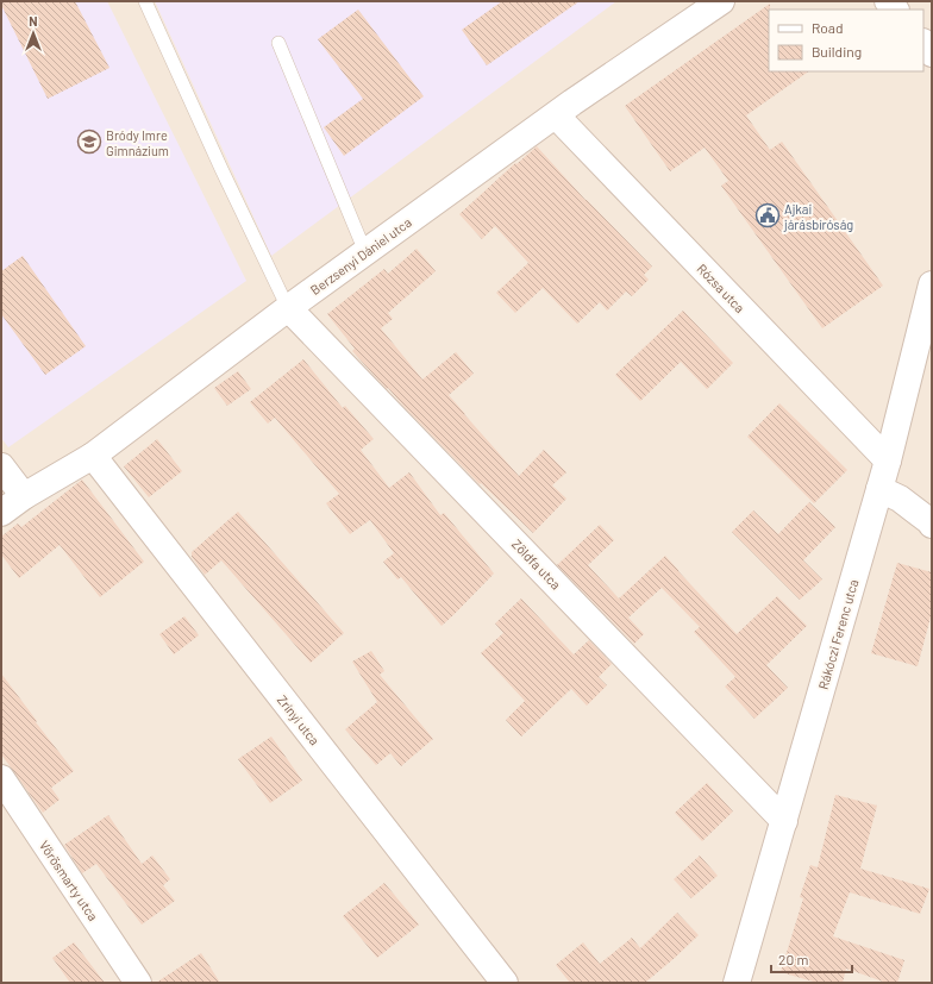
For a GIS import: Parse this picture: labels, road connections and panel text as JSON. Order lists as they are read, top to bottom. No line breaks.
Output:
{"streets":{"street":["Berzsenyi Dániel utca","Rózsa utca","Zöldfa utca","Rákóczi Ferenc utca","Zrínyi utca","Vörösmarty utca"]},"crossings":[["Berzsenyi Dániel utca","Rózsa utca"],["Berzsenyi Dániel utca","Zöldfa utca"],["Berzsenyi Dániel utca","Zrínyi utca"],["Rózsa utca","Rákóczi Ferenc utca"],["Zöldfa utca","Rákóczi Ferenc utca"]],"places":{"school or university":["Bródy Imre Gimnázium"],"public building":["Ajkai járásbíróság"]},"legend":["Road","Building"],"scale_bar":"20 m","north":"top"}
